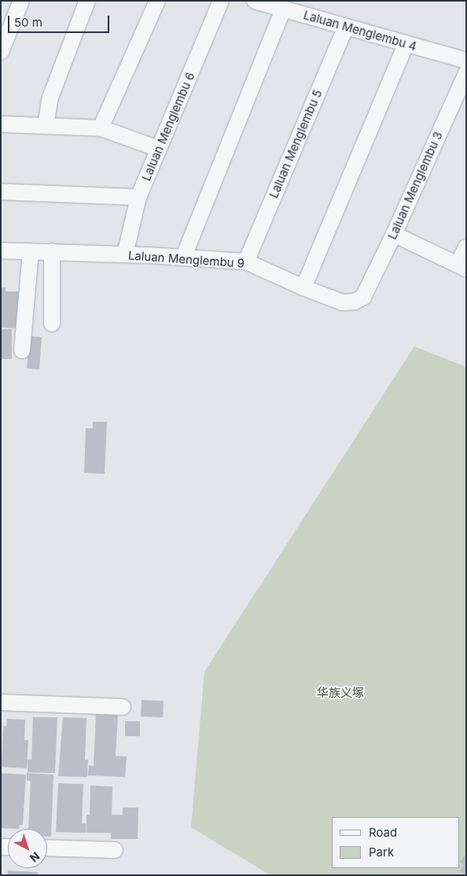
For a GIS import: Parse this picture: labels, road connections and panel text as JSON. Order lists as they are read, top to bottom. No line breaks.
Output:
{"streets":{"street":["Laluan Menglembu 4","Laluan Menglembu 6","Laluan Menglembu 5","Laluan Menglembu 3","Laluan Menglembu 9"]},"crossings":[["Laluan Menglembu 4","Laluan Menglembu 5"],["Laluan Menglembu 6","Laluan Menglembu 9"],["Laluan Menglembu 5","Laluan Menglembu 9"],["Laluan Menglembu 3","Laluan Menglembu 9"]],"parks":["华族义塚"],"legend":["Road","Park"],"scale_bar":"50 m","north":"bottom right"}
